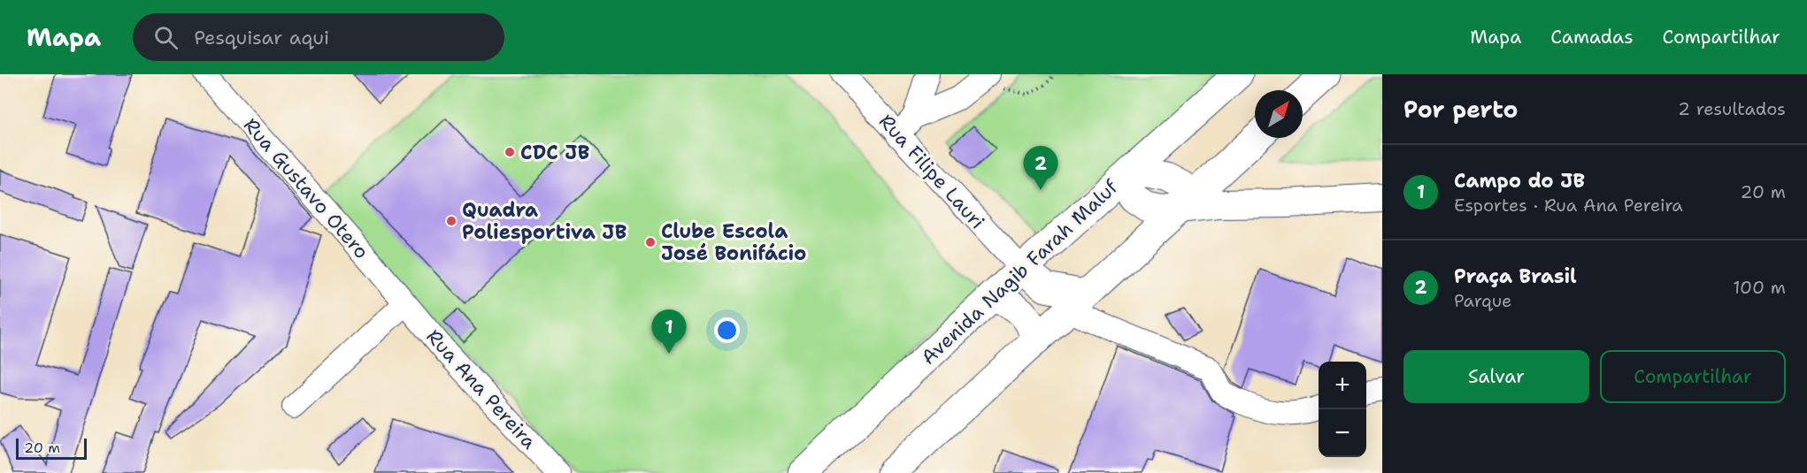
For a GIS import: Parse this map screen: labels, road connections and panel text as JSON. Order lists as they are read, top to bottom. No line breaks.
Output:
{"streets":{"main road":["Avenida Nagib Farah Maluf"],"street":["Rua Filipe Lauri","Rua Gustavo Otero","Rua Ana Pereira"]},"crossings":[["Rua Filipe Lauri","Avenida Nagib Farah Maluf"],["Rua Gustavo Otero","Rua Ana Pereira"]],"places":["CDC JB","Quadra Poliesportiva JB","Clube Escola José Bonifácio"],"scale_bar":"20 m","north":"top right","page":{"header":"Mapa","search":"Pesquisar aqui","nav":["Mapa","Camadas","Compartilhar"],"heading":["Por perto","2 resultados"],"list":[{"mark":"1","name":"Campo do JB","note":"Esportes · Rua Ana Pereira","value":"20 m"},{"mark":"2","name":"Praça Brasil","note":"Parque","value":"100 m"}],"pins":["2","1"],"buttons":["Salvar","Compartilhar"],"map_buttons":["+","−"],"scale":"20 m"}}
